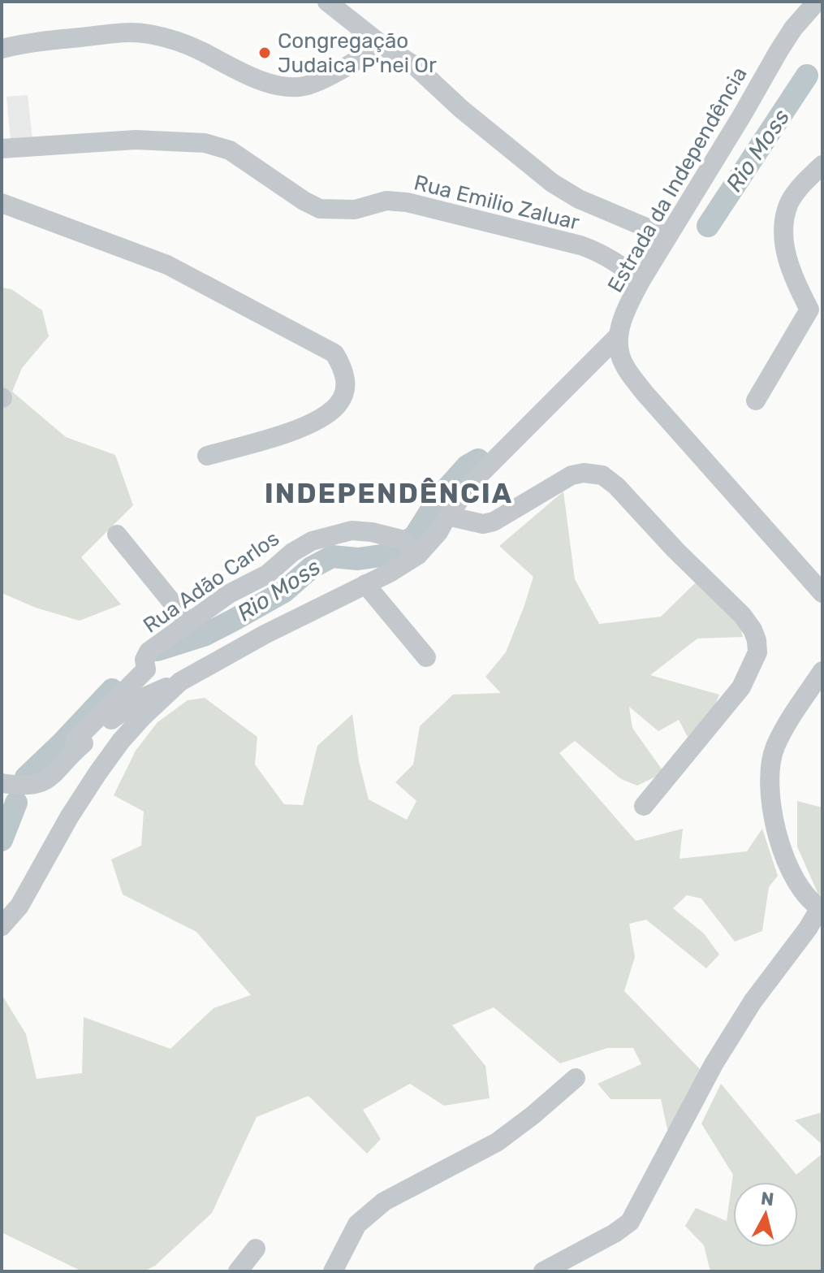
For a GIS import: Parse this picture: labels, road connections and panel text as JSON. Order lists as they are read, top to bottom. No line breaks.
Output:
{"streets":{"street":["Estrada da Independência","Rua Emilio Zaluar","Rua Adão Carlos"]},"crossings":[["Estrada da Independência","Rua Emilio Zaluar"]],"districts":["INDEPENDÊNCIA"],"water":["Rio Moss"],"places":["Congregação Judaica P'nei Or"],"north":"top"}
